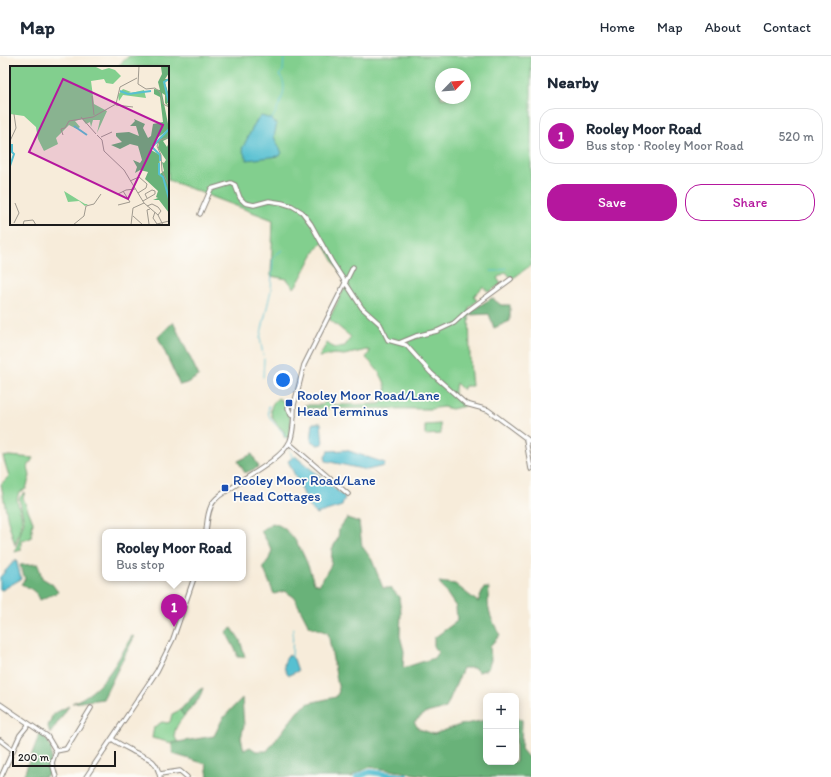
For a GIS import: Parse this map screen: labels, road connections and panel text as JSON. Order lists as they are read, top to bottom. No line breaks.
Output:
{"places":{"transit":["Rooley Moor Road/Lane Head Terminus","Rooley Moor Road/Lane Head Cottages"]},"scale_bar":"200 m","north":"top right","page":{"header":"Map","nav":["Home","Map","About","Contact"],"heading":"Nearby","list":[{"mark":"1","name":"Rooley Moor Road","note":"Bus stop · Rooley Moor Road","value":"520 m"}],"buttons":["Save","Share"],"popup":["Rooley Moor Road","Bus stop"],"pins":"1","map_buttons":["+","−"],"scale":"200 m"}}
